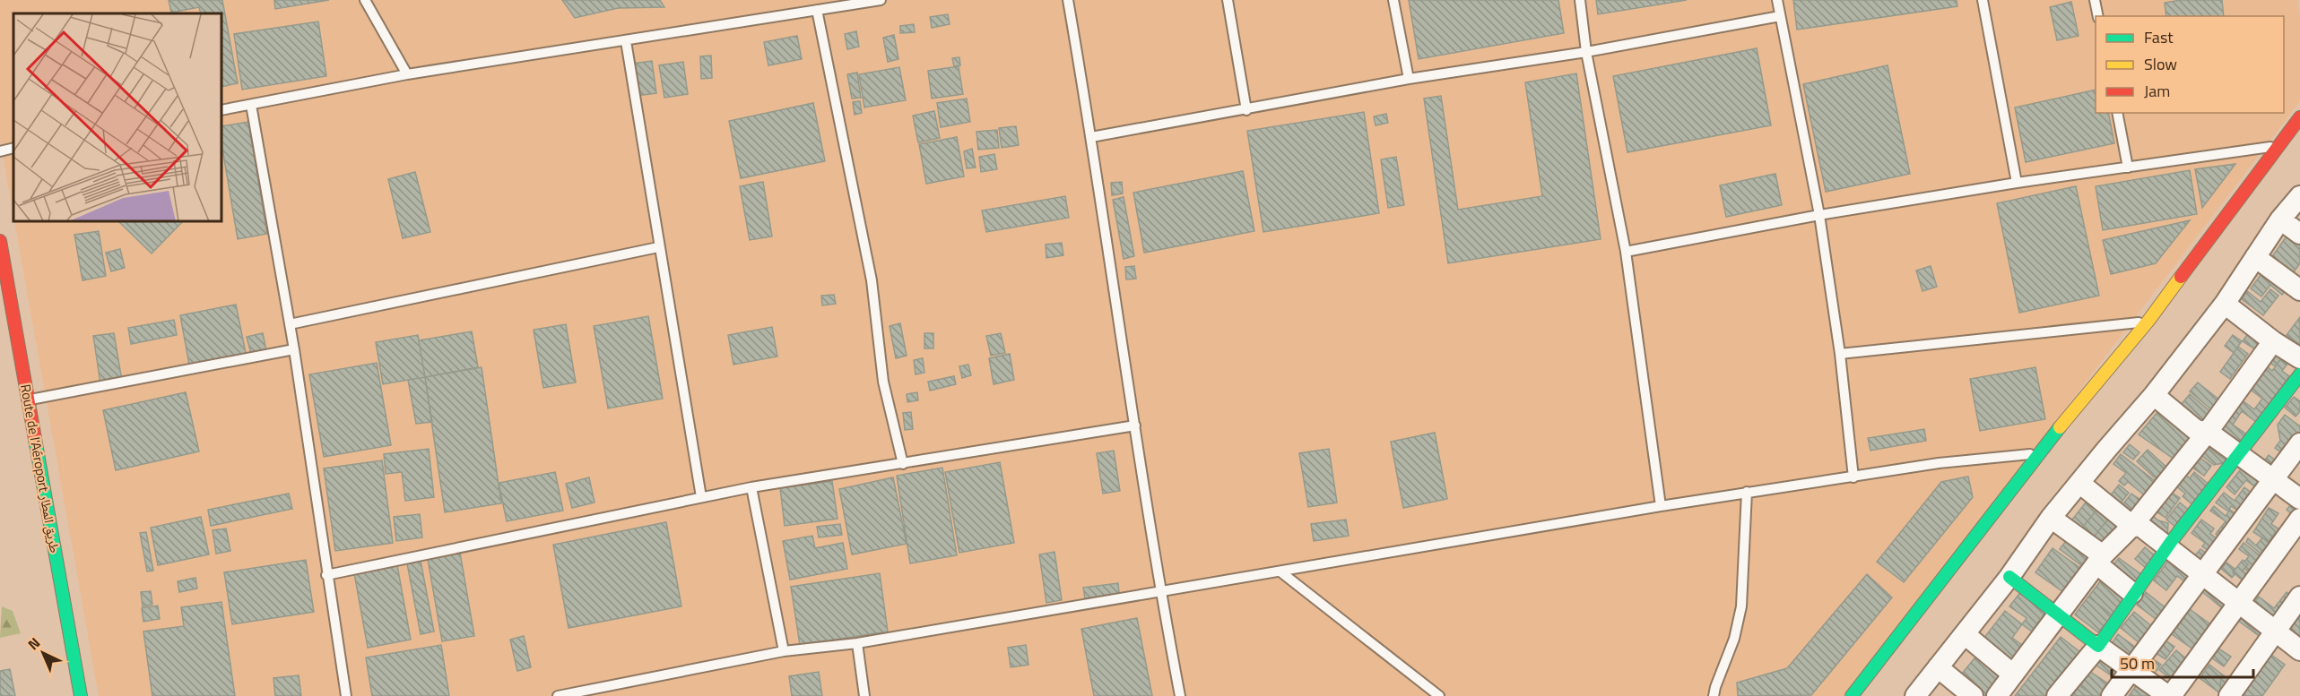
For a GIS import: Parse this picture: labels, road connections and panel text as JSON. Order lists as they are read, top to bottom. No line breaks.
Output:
{"streets":{"street":["Route de l'Aéroport طريق المطار"]},"legend":["Fast","Slow","Jam"],"scale_bar":"50 m","north":"top left"}
